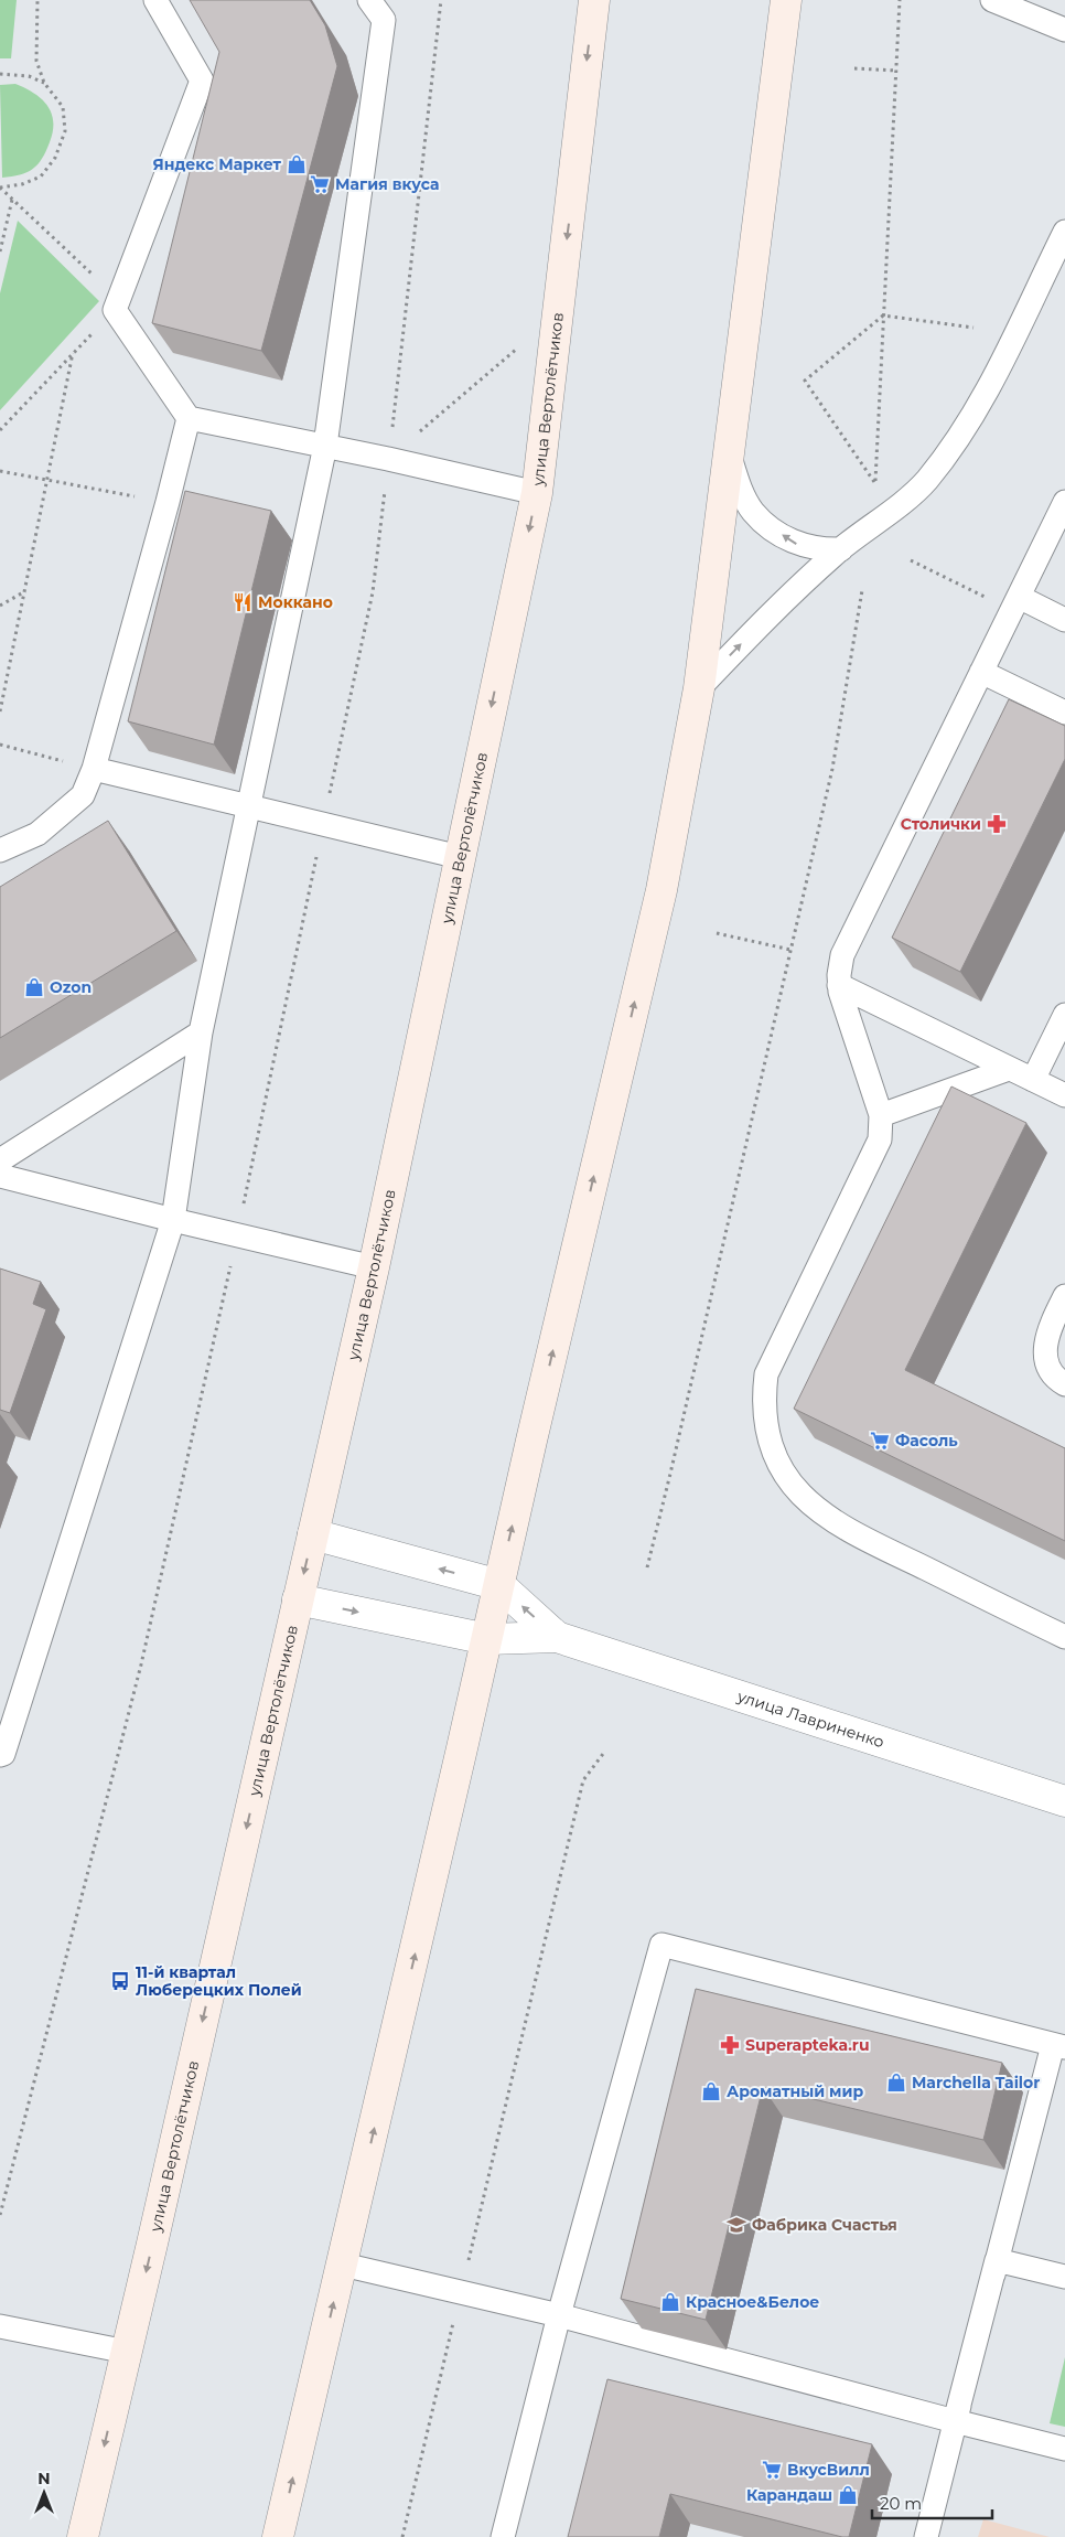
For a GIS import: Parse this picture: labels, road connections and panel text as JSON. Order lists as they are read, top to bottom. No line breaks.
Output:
{"streets":{"main road":["улица Вертолётчиков"],"street":["улица Лавриненко"]},"crossings":[["улица Вертолётчиков","улица Лавриненко"]],"places":{"shop":["Яндекс Маркет","Ozon","Marchella Tailor","Ароматный мир","Красное&Белое","Карандаш"],"supermarket":["Магия вкуса","Фасоль","ВкусВилл"],"restaurant":["Моккано"],"pharmacy":["Столички","Superapteka.ru"],"bus stop":["11-й квартал Люберецких Полей"],"school or university":["Фабрика Счастья"]},"scale_bar":"20 m","north":"top"}
